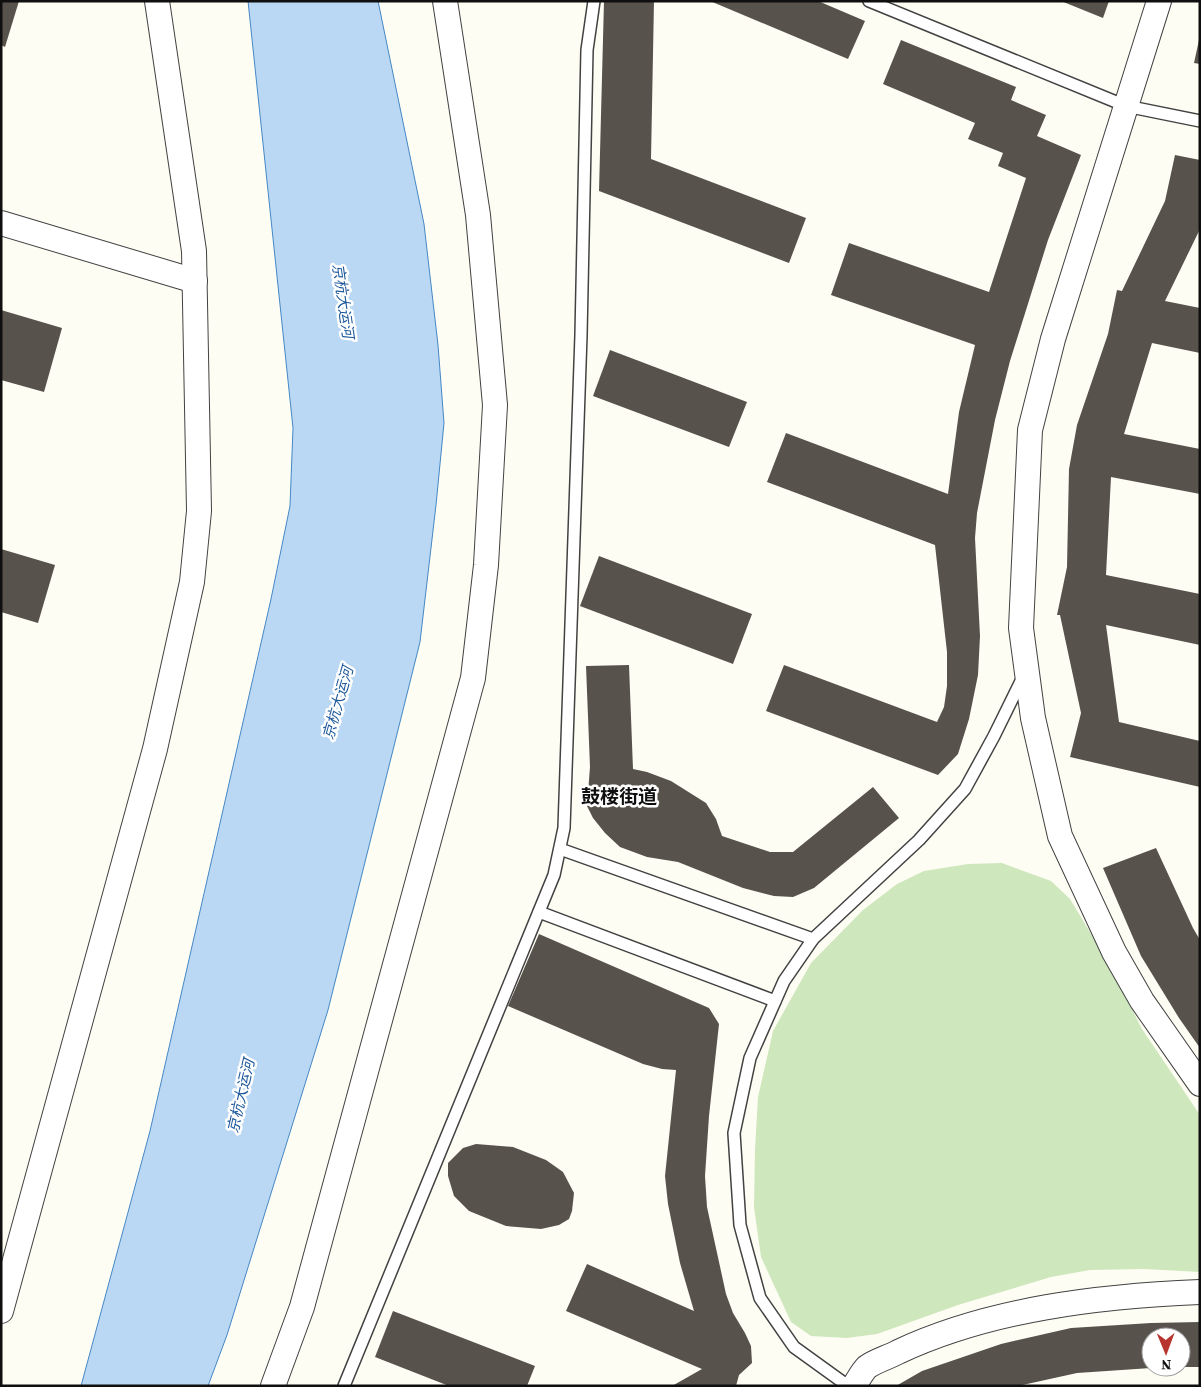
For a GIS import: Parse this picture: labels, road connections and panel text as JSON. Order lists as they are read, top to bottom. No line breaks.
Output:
{"districts":["鼓楼街道"],"water":["京杭大运河"],"north":"bottom"}
